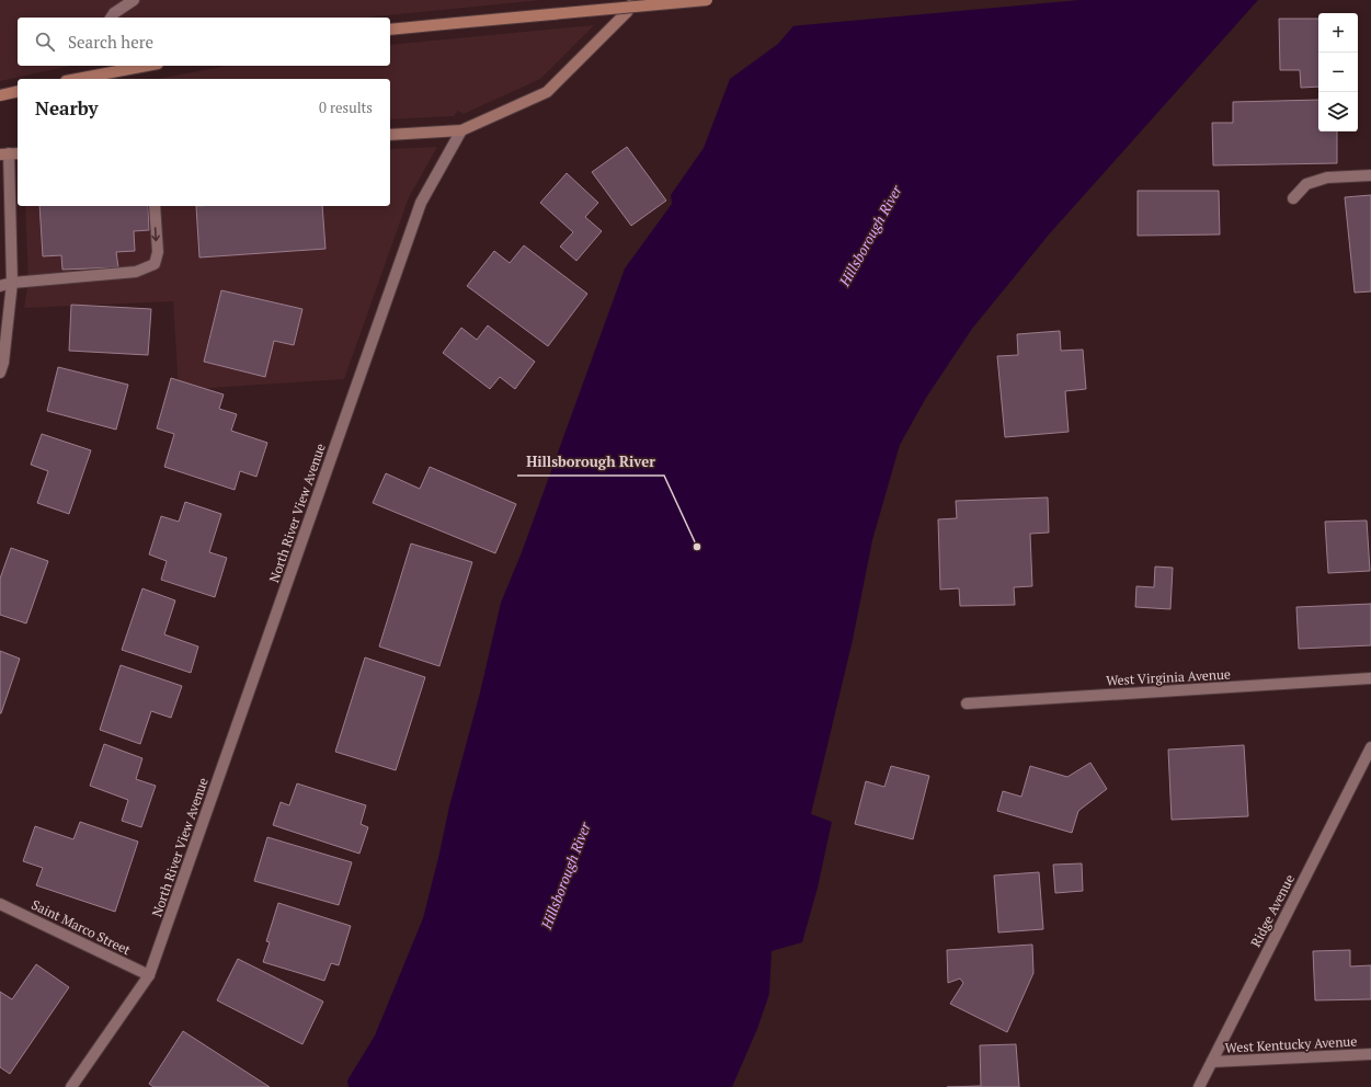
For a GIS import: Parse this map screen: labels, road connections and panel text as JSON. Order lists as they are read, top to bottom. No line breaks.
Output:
{"streets":{"street":["North River View Avenue","West Virginia Avenue","Ridge Avenue","Saint Marco Street","West Kentucky Avenue"]},"crossings":[["North River View Avenue","Saint Marco Street"],["Ridge Avenue","West Kentucky Avenue"]],"water":["Hillsborough River"],"places":["Hillsborough River"],"page":{"map_buttons":["+","−"],"search":"Search here","heading":["Nearby","0 results"]}}
